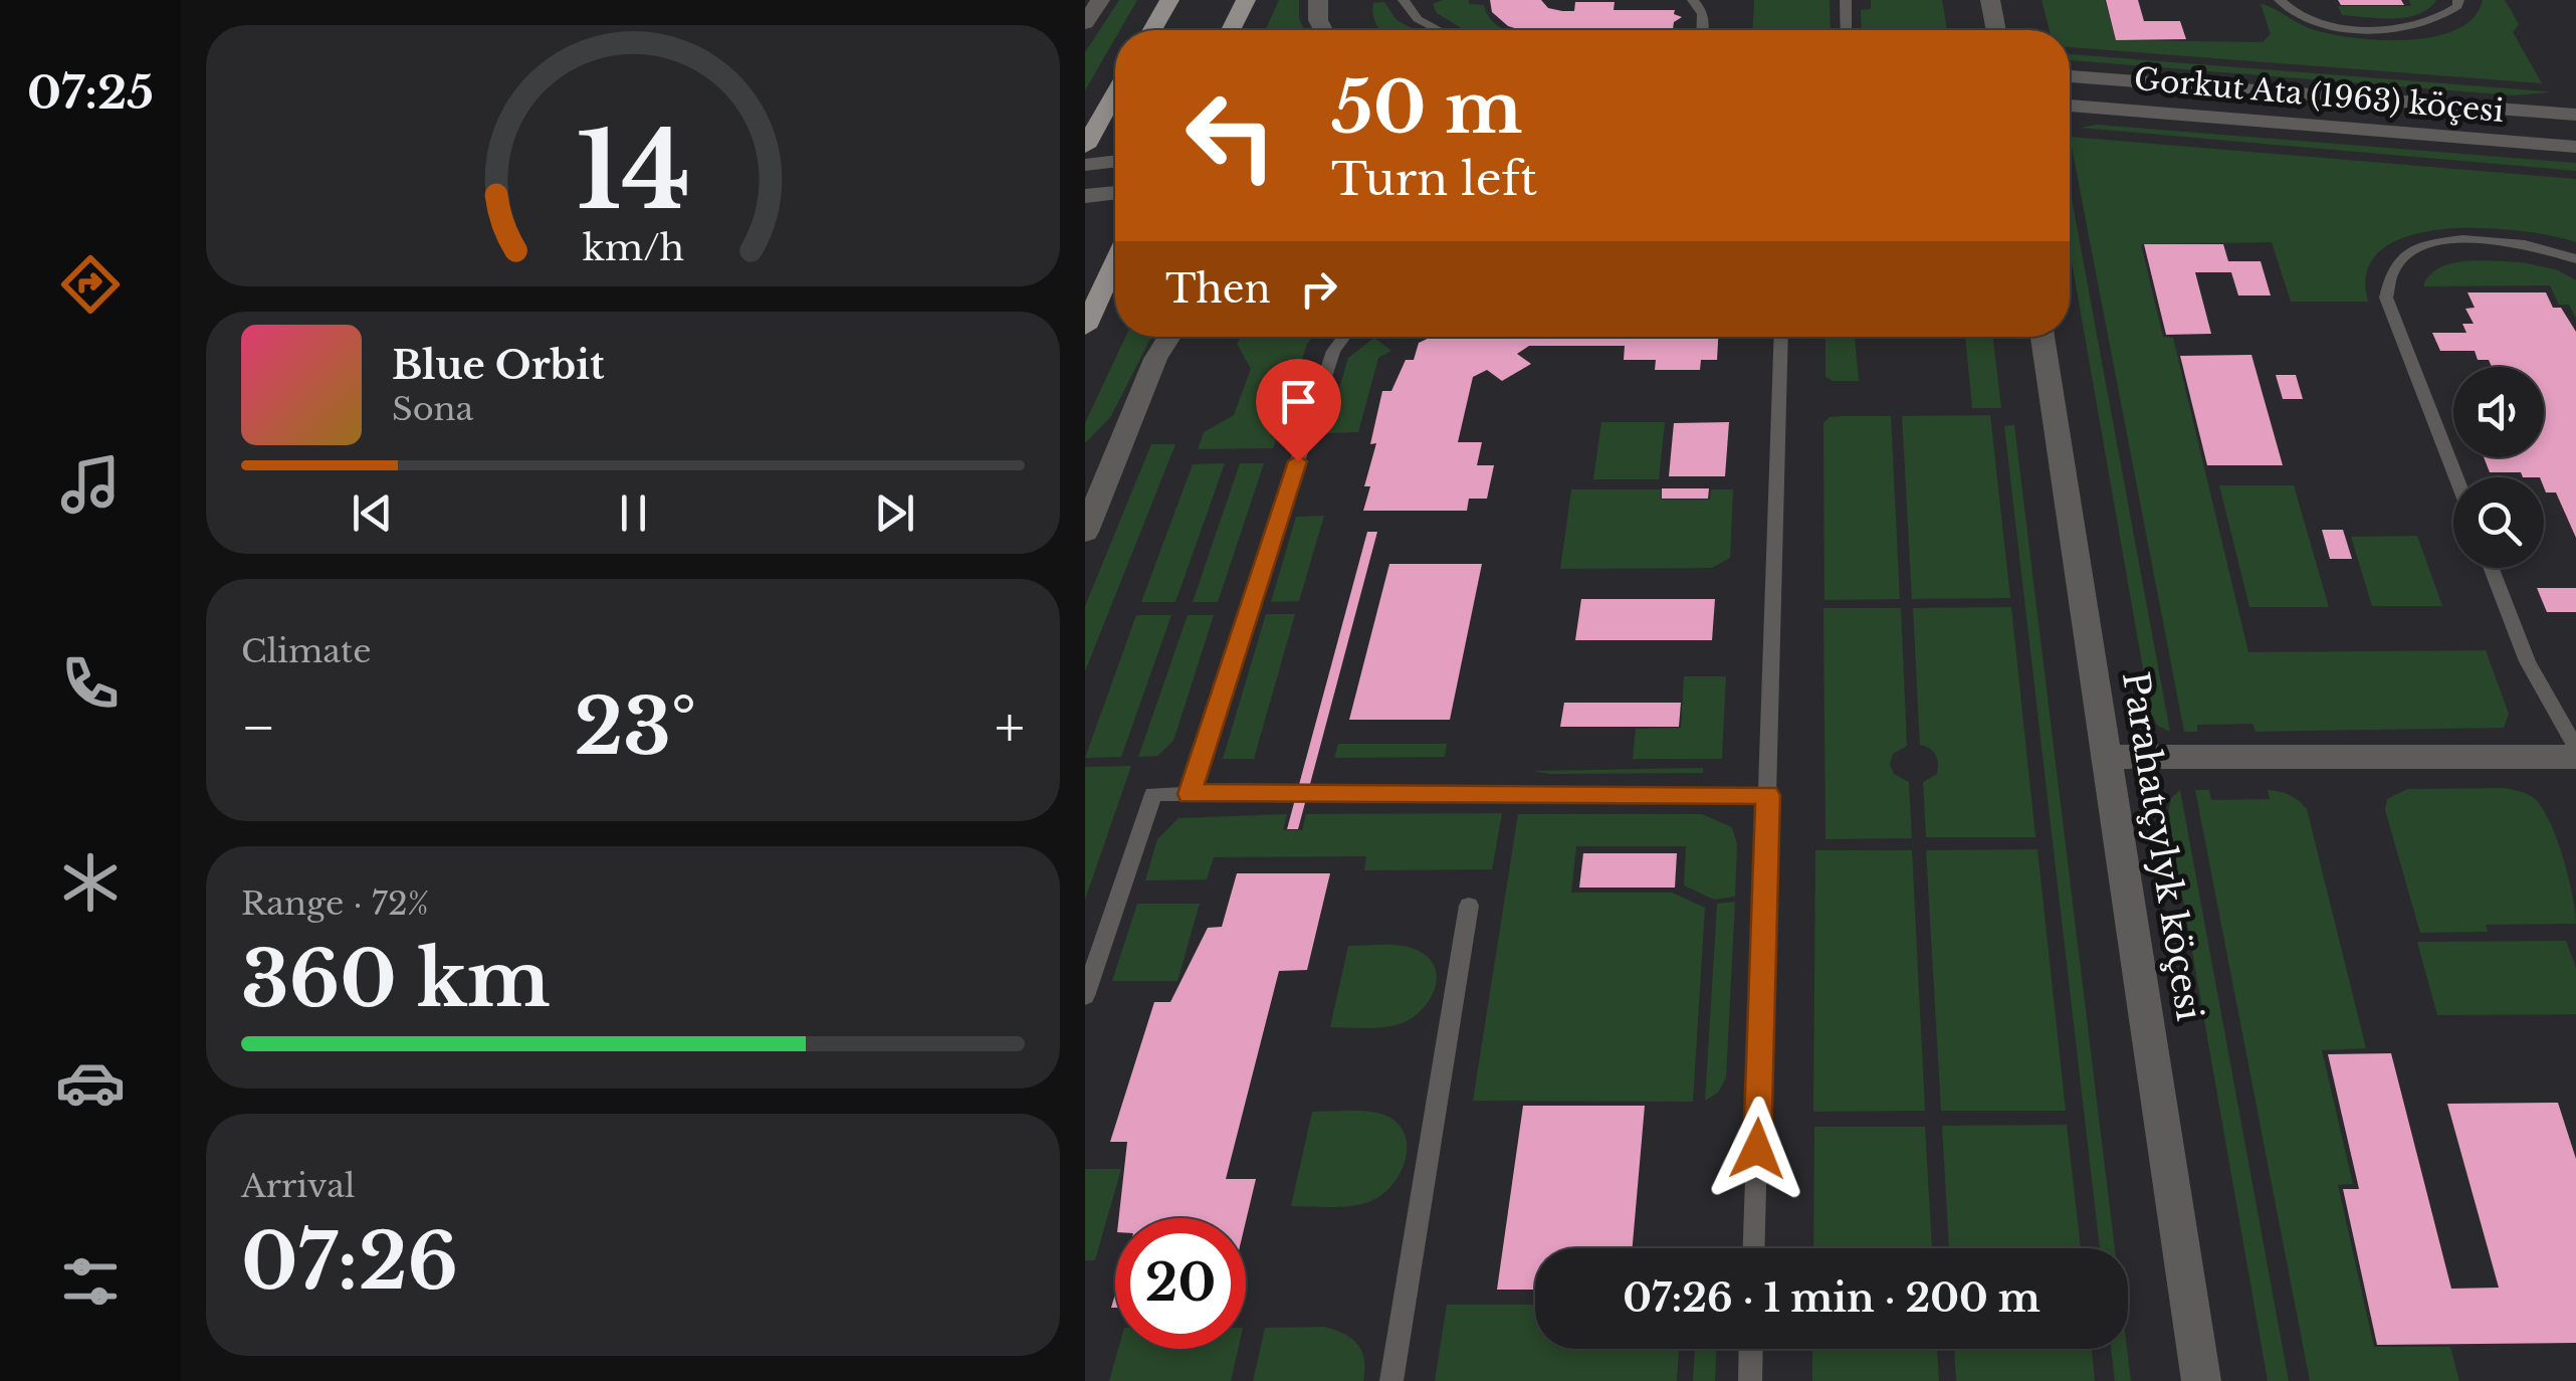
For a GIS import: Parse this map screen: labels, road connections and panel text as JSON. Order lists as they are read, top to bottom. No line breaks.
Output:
{"streets":{"street":["Gorkut Ata (1963) köçesi","Parahatçylyk köçesi"]},"page":{"tabs":"07:25","turn":["50 m","Turn left"],"then":"Then","song":["Blue Orbit","Sona"],"tile":["Climate",["Range · 72%","360 km"],["Arrival","07:26"]],"heat":["−","23°","+"],"limit":"20","trip":"07:26 · 1 min · 200 m","gauge":["14","km/h"]}}
